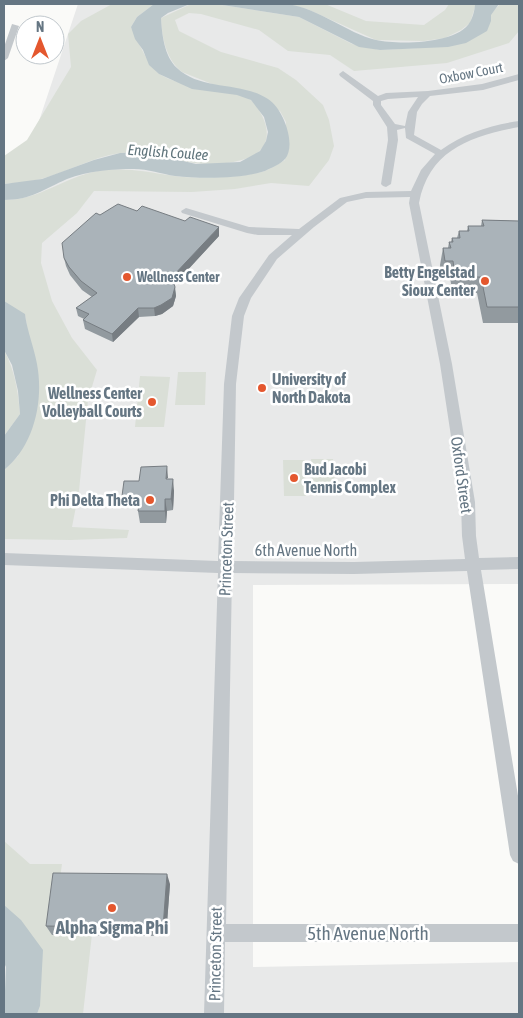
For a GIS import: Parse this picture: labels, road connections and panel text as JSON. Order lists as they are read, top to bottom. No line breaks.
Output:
{"streets":{"street":["Oxbow Court","Oxford Street","Princeton Street","6th Avenue North","5th Avenue North"]},"crossings":[["Oxford Street","Princeton Street"],["Oxford Street","6th Avenue North"],["Princeton Street","6th Avenue North"],["Princeton Street","5th Avenue North"]],"water":["English Coulee"],"places":["Wellness Center","Betty Engelstad Sioux Center","University of North Dakota","Wellness Center Volleyball Courts","Bud Jacobi Tennis Complex","Phi Delta Theta","Alpha Sigma Phi"],"north":"top"}
